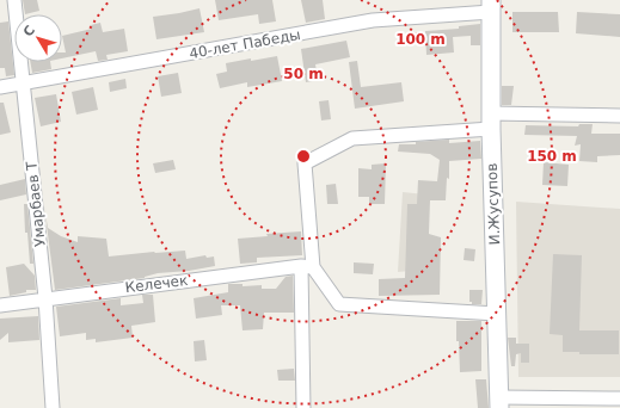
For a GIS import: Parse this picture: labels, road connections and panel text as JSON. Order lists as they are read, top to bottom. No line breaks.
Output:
{"streets":{"street":["40-лет Пабеды","Умарбаев Т","И.Жусупов","Келечек"]},"crossings":[["40-лет Пабеды","Умарбаев Т"],["40-лет Пабеды","И.Жусупов"],["Умарбаев Т","Келечек"]],"north":"top left","rings":["100 m","50 m","150 m"]}
